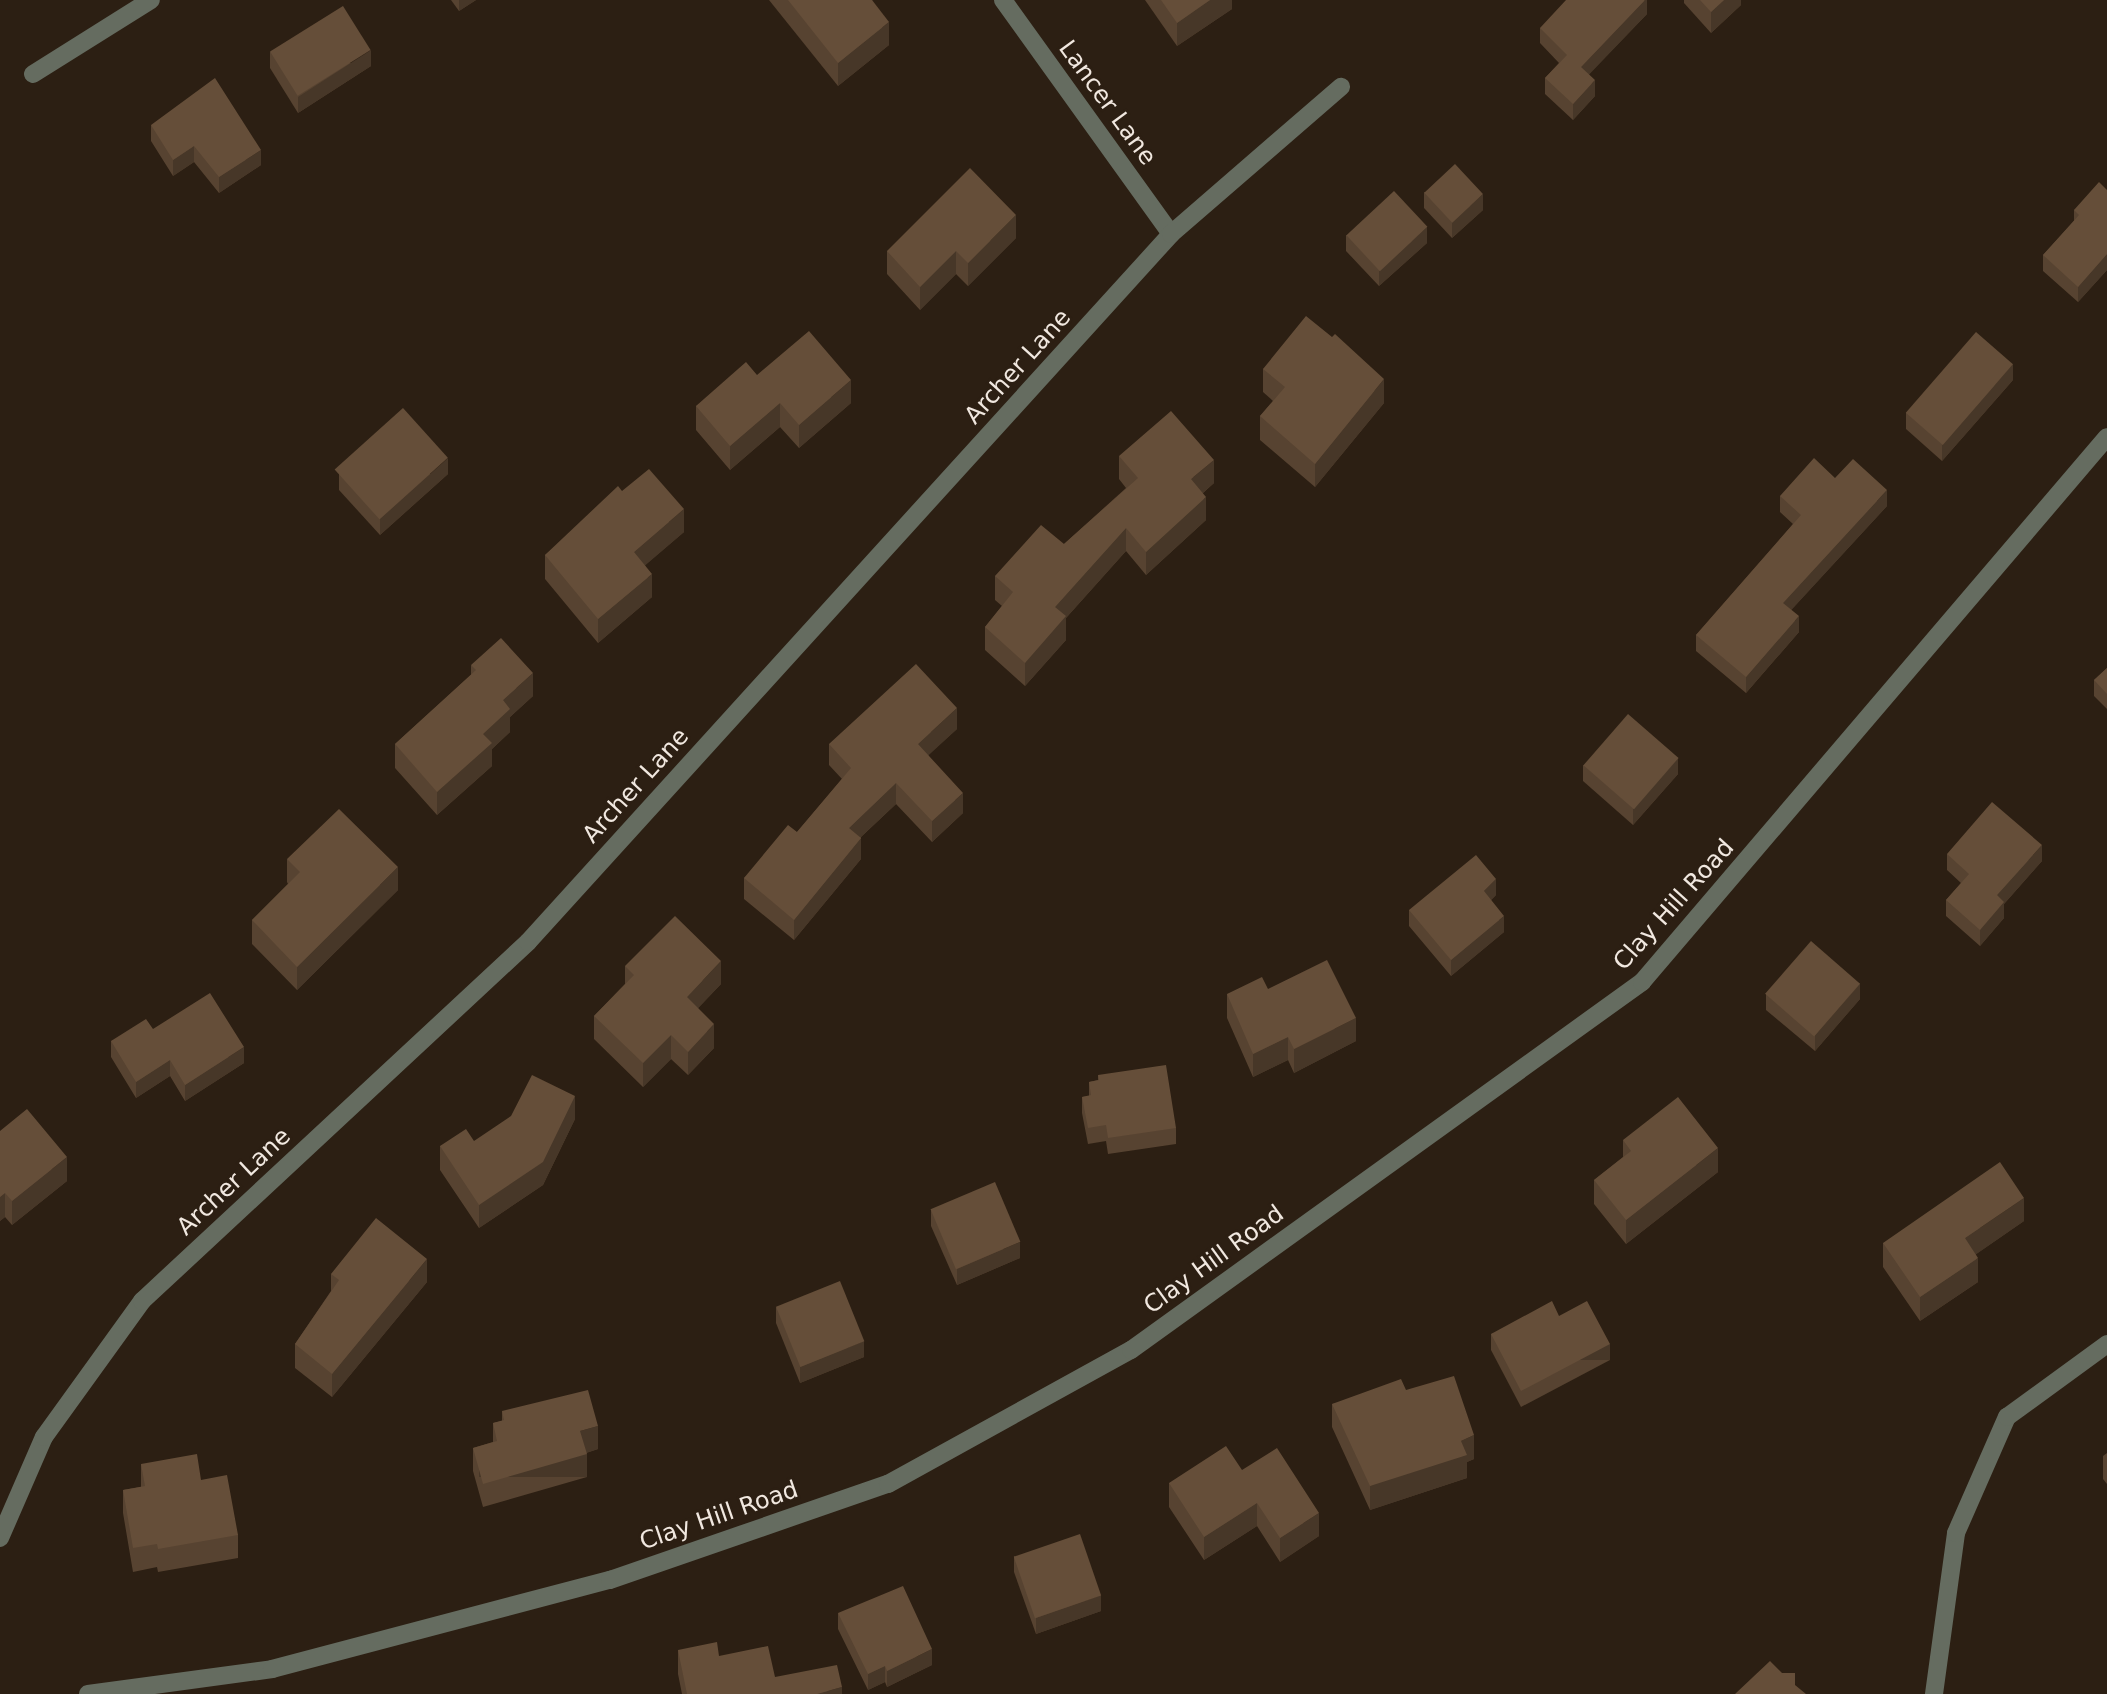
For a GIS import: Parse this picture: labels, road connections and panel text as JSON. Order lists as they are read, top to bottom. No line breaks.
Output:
{"streets":{"street":["Lancer Lane","Archer Lane","Clay Hill Road"]},"crossings":[["Lancer Lane","Archer Lane"]]}
